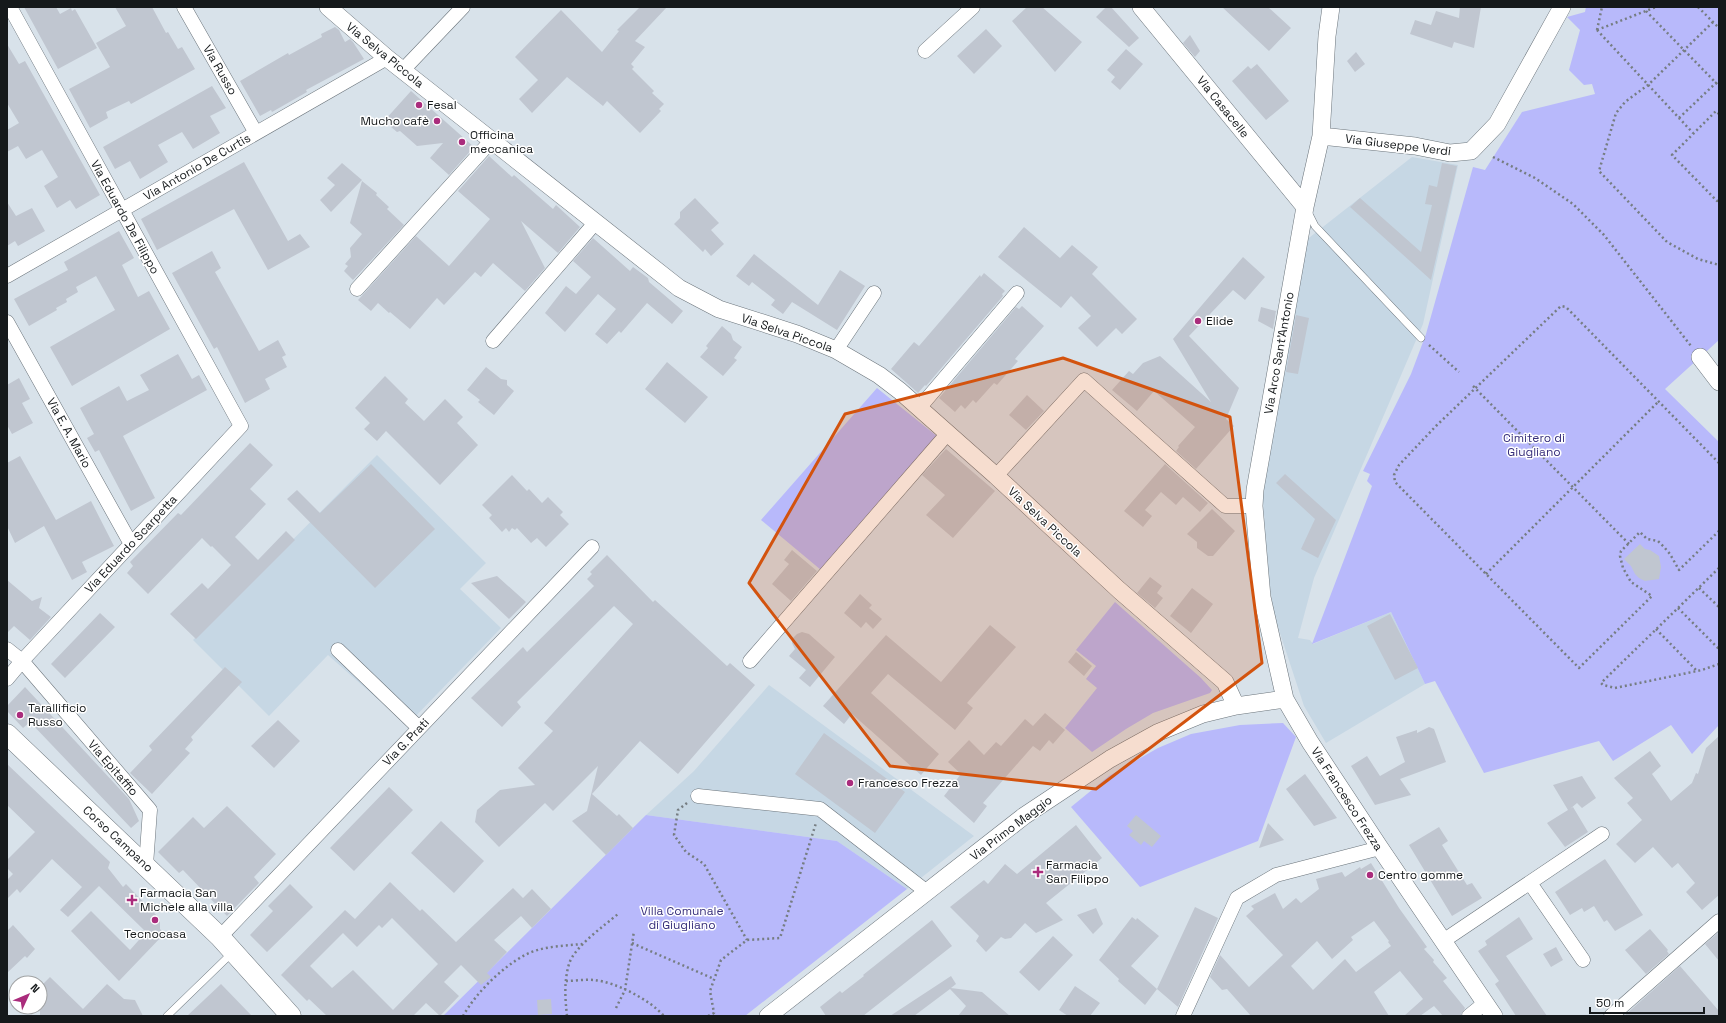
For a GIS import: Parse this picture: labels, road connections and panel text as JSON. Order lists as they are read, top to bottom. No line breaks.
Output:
{"streets":{"main road":["Corso Campano"],"street":["Via Selva Piccola","Via Russo","Via Casacelle","Via Giuseppe Verdi","Via Antonio De Curtis","Via Eduardo De Filippo","Via Arco Sant'Antonio","Via E. A. Mario","Via Eduardo Scarpetta","Via G. Prati","Via Epitaffio","Via Francesco Frezza","Via Primo Maggio"]},"crossings":[["Via Selva Piccola","Via Antonio De Curtis"],["Via Selva Piccola","Via Primo Maggio"],["Via Russo","Via Antonio De Curtis"],["Via Casacelle","Via Arco Sant'Antonio"],["Via Giuseppe Verdi","Via Arco Sant'Antonio"],["Via Antonio De Curtis","Via Eduardo De Filippo"],["Via Eduardo De Filippo","Via Eduardo Scarpetta"],["Via Arco Sant'Antonio","Via Francesco Frezza"],["Via Arco Sant'Antonio","Via Primo Maggio"],["Via E. A. Mario","Via Eduardo Scarpetta"],["Via Eduardo Scarpetta","Via Epitaffio"],["Via G. Prati","Corso Campano"],["Via Epitaffio","Corso Campano"],["Via Francesco Frezza","Via Primo Maggio"]],"parks":["Cimitero di Giugliano","Villa Comunale di Giugliano"],"places":{"other":["Fesal","Mucho cafè","Officina meccanica","Elide","Tarallificio Russo","Francesco Frezza","Centro gomme","Tecnocasa"],"health":["Farmacia San Filippo","Farmacia San Michele alla villa"]},"scale_bar":"50 m","north":"top right"}
